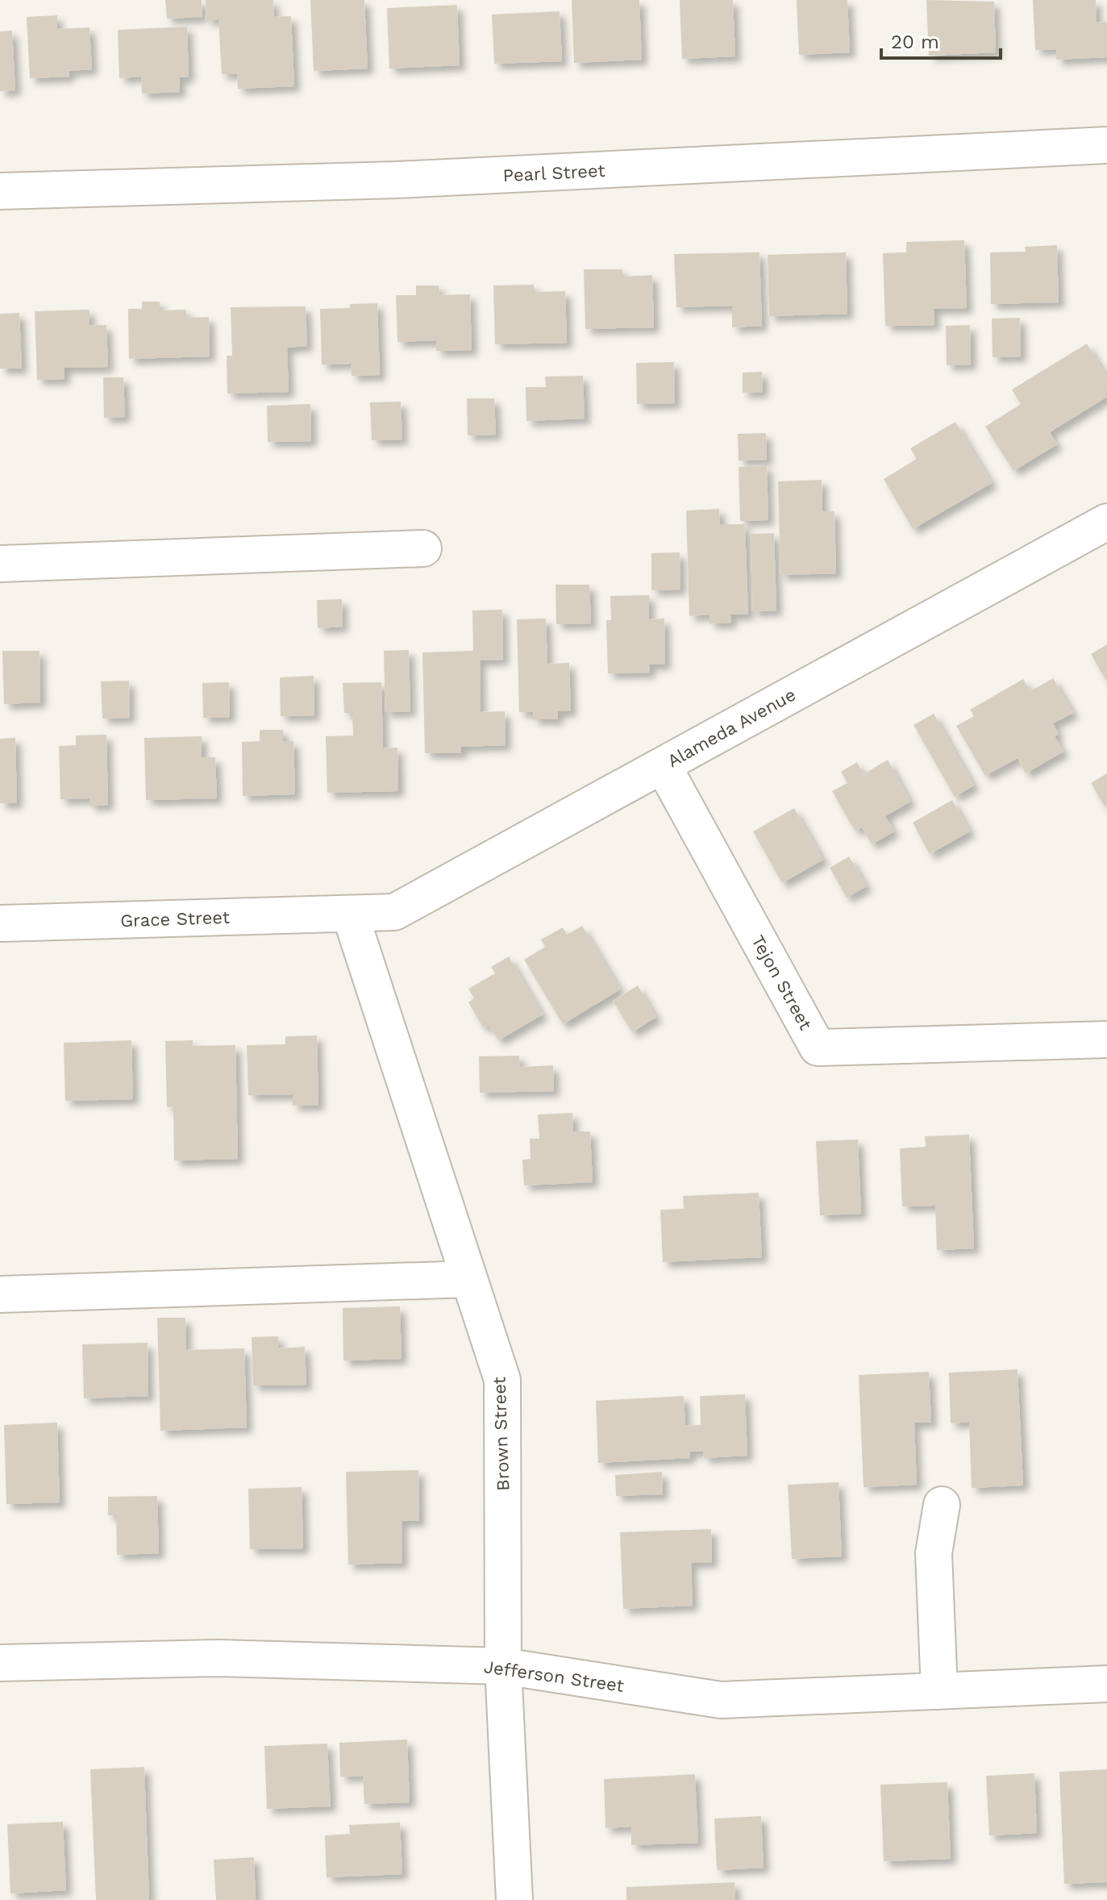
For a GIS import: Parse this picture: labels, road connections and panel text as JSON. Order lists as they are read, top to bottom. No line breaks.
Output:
{"streets":{"street":["Pearl Street","Alameda Avenue","Grace Street","Tejon Street","Brown Street","Jefferson Street"]},"crossings":[["Alameda Avenue","Grace Street"],["Alameda Avenue","Tejon Street"],["Alameda Avenue","Brown Street"],["Grace Street","Brown Street"],["Brown Street","Jefferson Street"]],"scale_bar":"20 m"}
